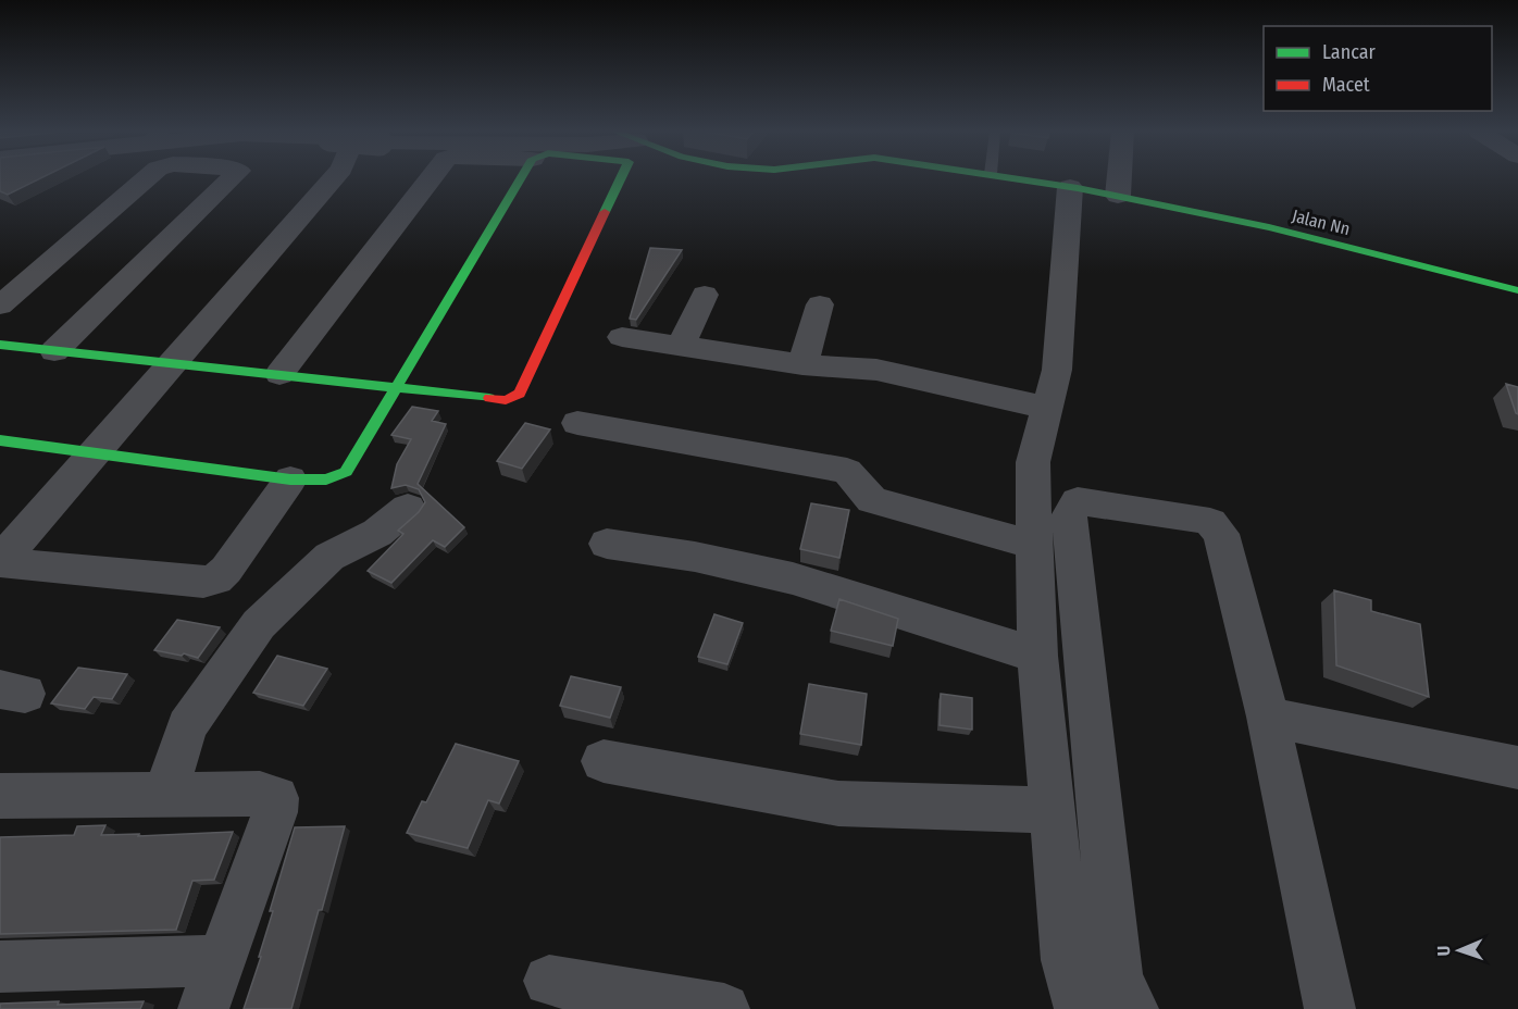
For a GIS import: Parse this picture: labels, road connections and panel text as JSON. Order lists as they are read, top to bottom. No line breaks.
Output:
{"streets":{"street":["Jalan Nn"]},"legend":["Lancar","Macet"],"north":"left"}
